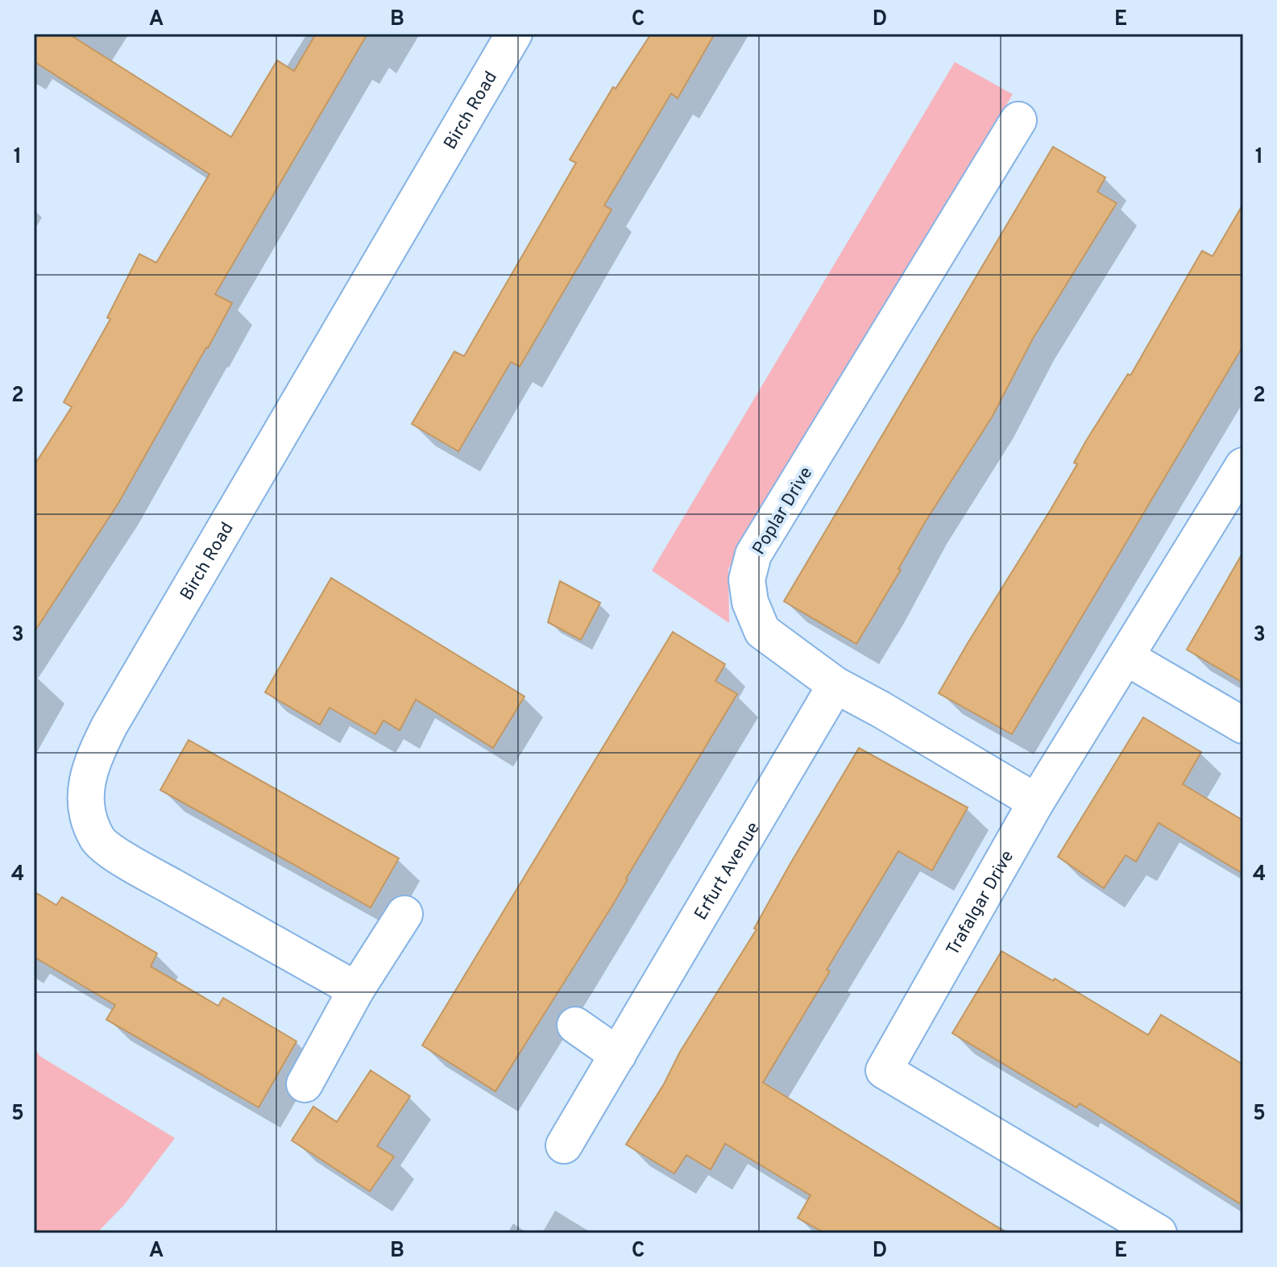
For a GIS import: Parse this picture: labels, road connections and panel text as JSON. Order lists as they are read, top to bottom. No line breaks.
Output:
{"streets":{"street":["Birch Road","Poplar Drive","Erfurt Avenue","Trafalgar Drive"]},"crossings":[["Poplar Drive","Erfurt Avenue"],["Poplar Drive","Trafalgar Drive"]],"grid":{"columns":["A","B","C","D","E"],"rows":["1","2","3","4","5"]}}
